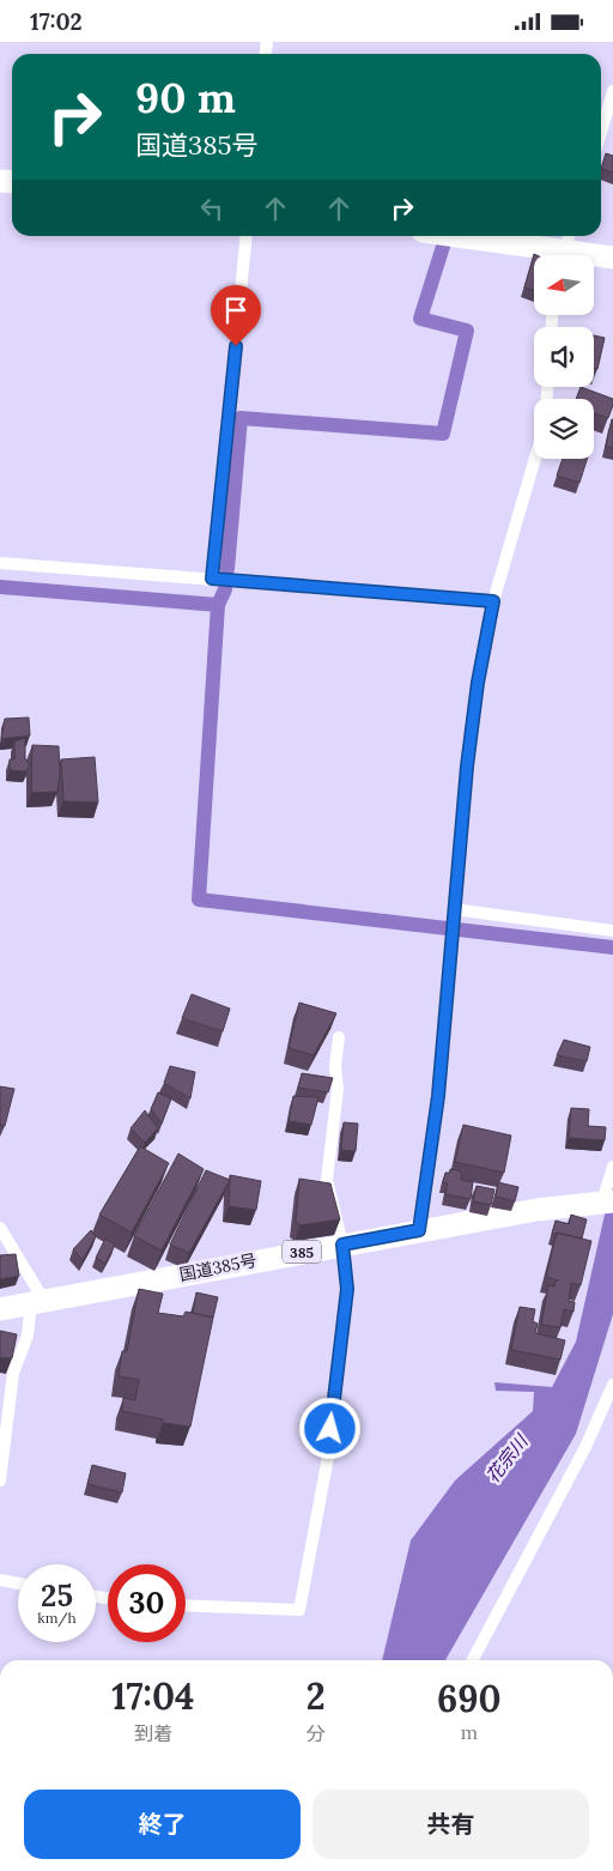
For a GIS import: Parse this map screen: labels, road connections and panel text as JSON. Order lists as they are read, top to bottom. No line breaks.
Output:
{"streets":{"highway":["385","国道385号"]},"water":["花宗川"],"north":"left","page":{"status":"17:02","turn":["90 m","国道385号"],"speed":"25 km/h","limit":"30","eta":["17:04","到着","2","分","690","m"],"buttons":["終了","共有"]}}
